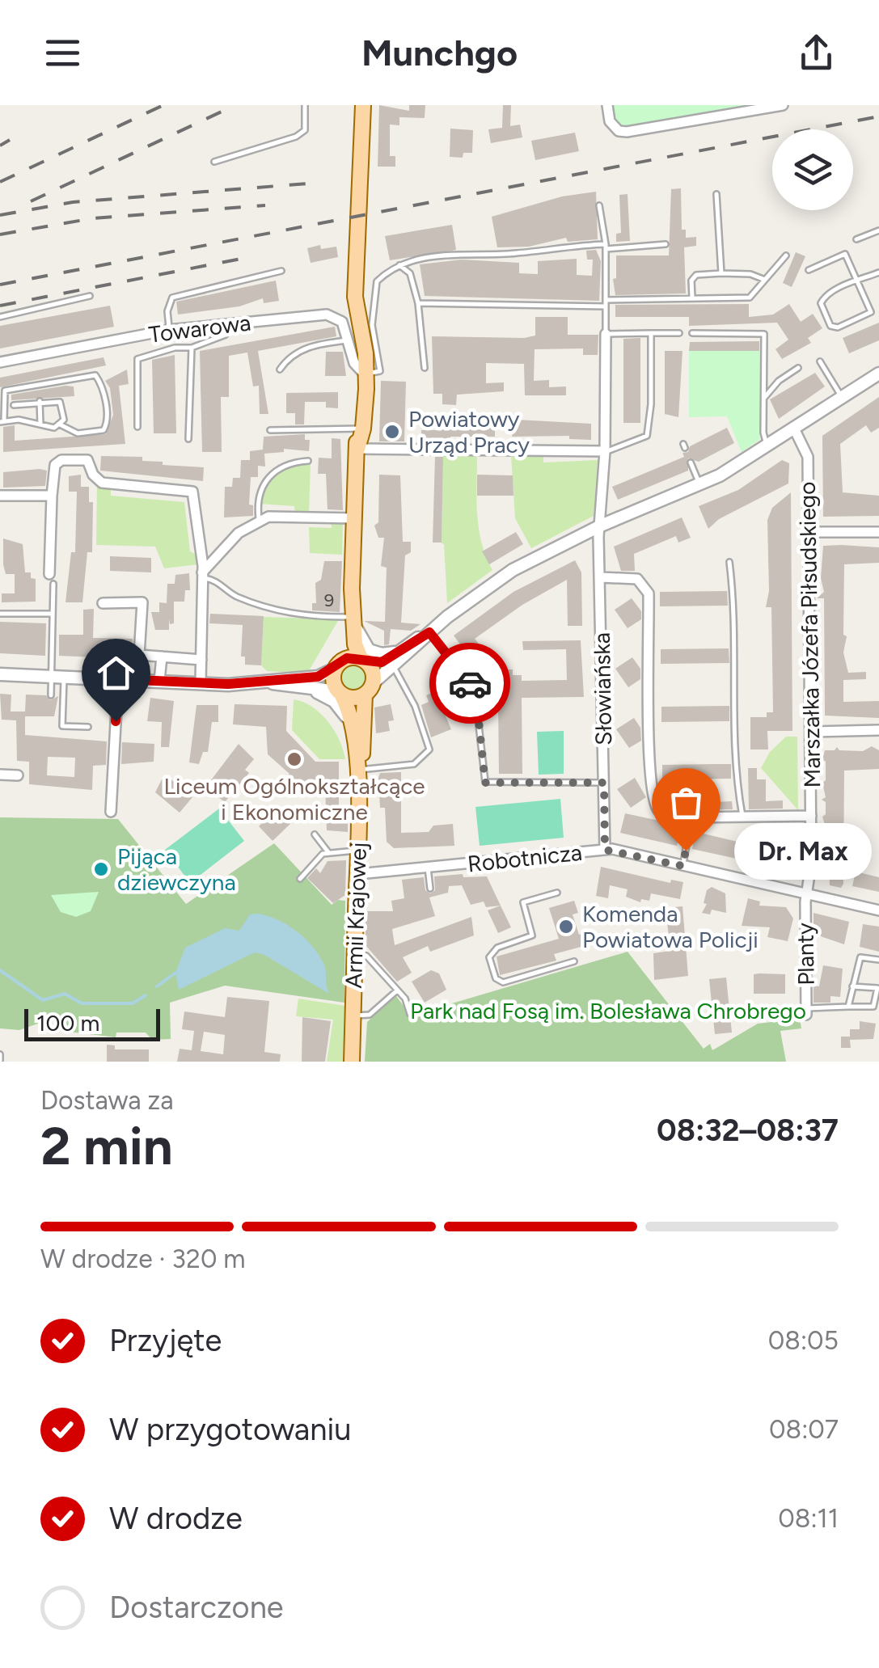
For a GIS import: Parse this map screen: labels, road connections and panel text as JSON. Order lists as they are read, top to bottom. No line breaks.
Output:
{"streets":{"main road":["Armii Krajowej"],"street":["Towarowa","Marszałka Józefa Piłsudskiego","Słowiańska","Robotnicza","Planty"]},"crossings":[["Marszałka Józefa Piłsudskiego","Robotnicza"],["Marszałka Józefa Piłsudskiego","Planty"],["Słowiańska","Robotnicza"],["Robotnicza","Armii Krajowej"],["Robotnicza","Planty"]],"parks":["Park nad Fosą im. Bolesława Chrobrego"],"places":["Powiatowy Urząd Pracy","Liceum Ogólnokształcące i Ekonomiczne","Dr. Max","Pijąca dziewczyna","Komenda Powiatowa Policji"],"house_numbers":["9"],"scale_bar":"100 m","page":{"header":"Munchgo","bubble":"Dr. Max","scale":"100 m","heading":["2 min","Dostawa za","08:32–08:37"],"bar":"W drodze · 320 m","list":[["Przyjęte","08:05"],["W przygotowaniu","08:07"],["W drodze","08:11"],"Dostarczone"]}}
